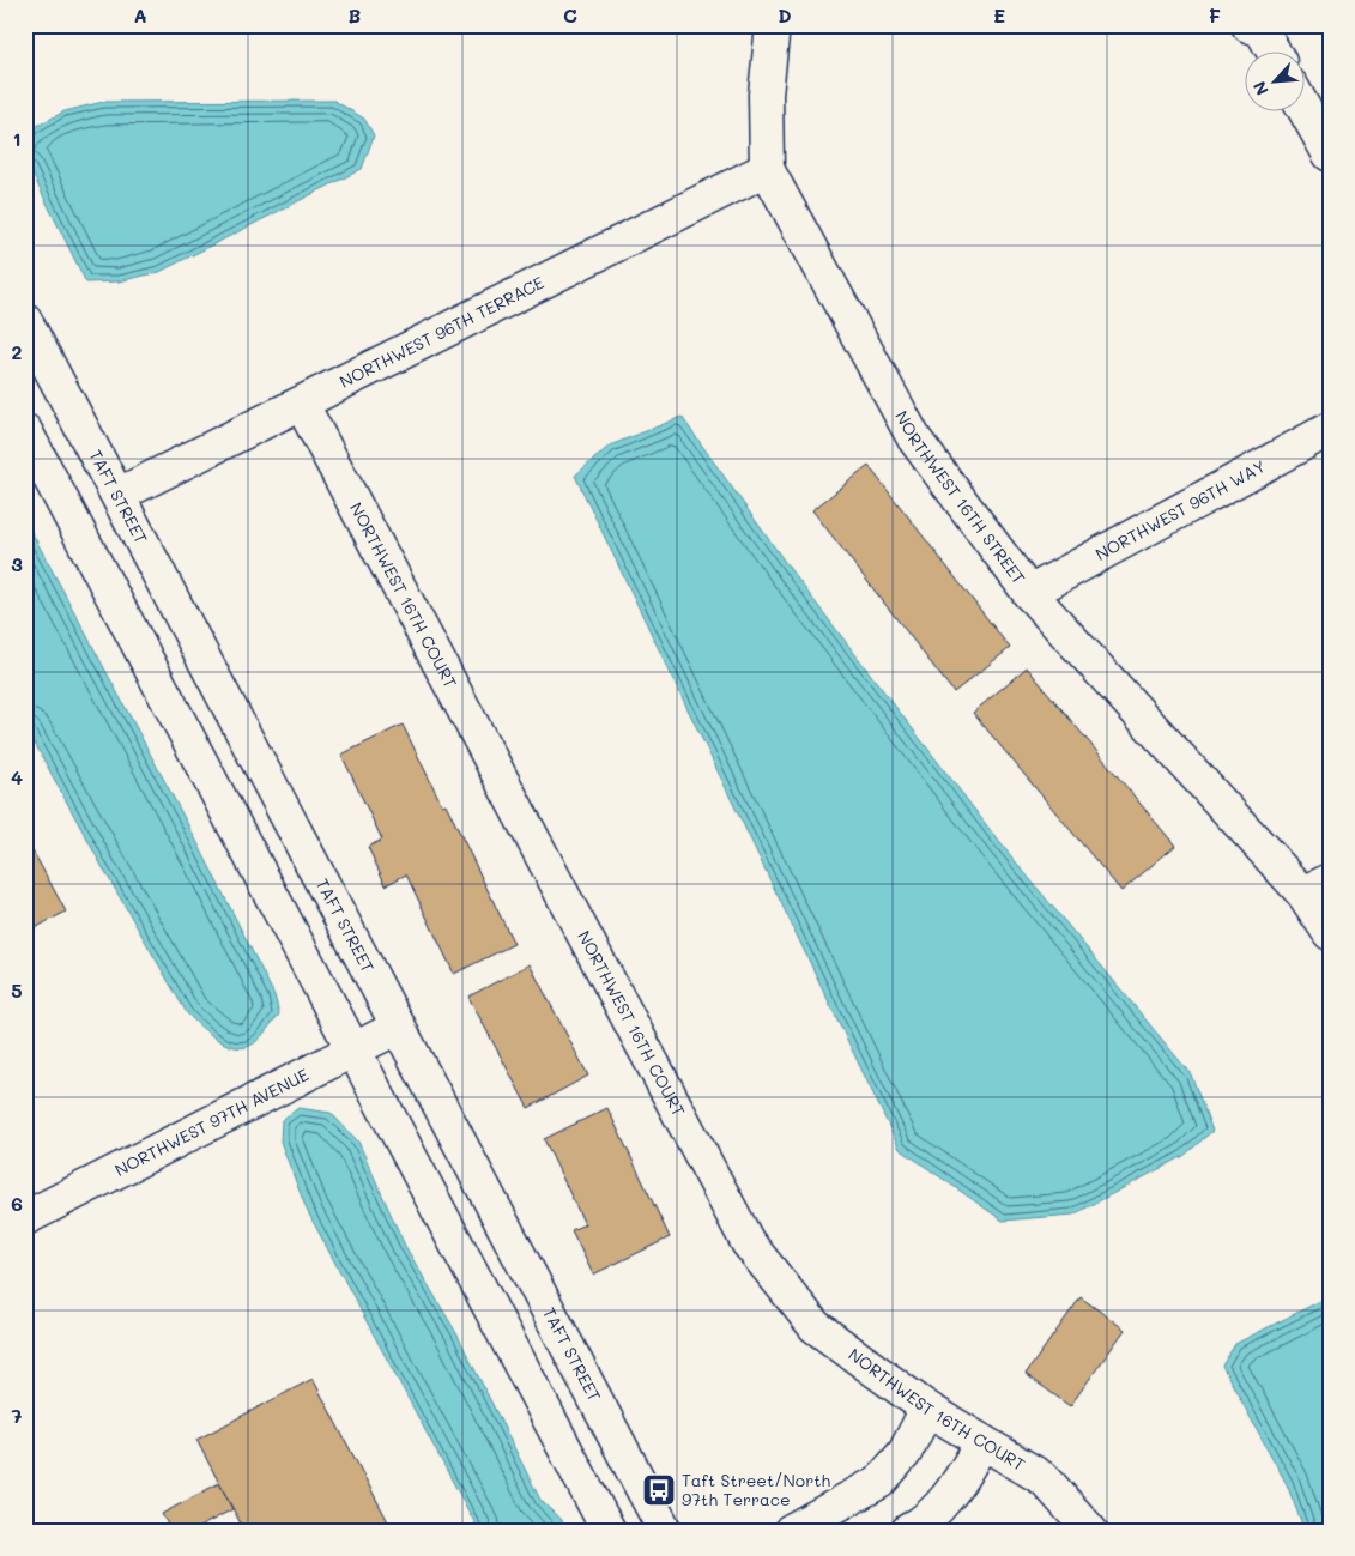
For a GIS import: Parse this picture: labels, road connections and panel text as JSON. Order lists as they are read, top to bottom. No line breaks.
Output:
{"streets":{"street":["NORTHWEST 96TH TERRACE","TAFT STREET","NORTHWEST 16TH STREET","NORTHWEST 96TH WAY","NORTHWEST 16TH COURT","NORTHWEST 97TH AVENUE"]},"crossings":[["NORTHWEST 96TH TERRACE","TAFT STREET"],["NORTHWEST 96TH TERRACE","NORTHWEST 16TH STREET"],["NORTHWEST 96TH TERRACE","NORTHWEST 16TH COURT"],["TAFT STREET","NORTHWEST 97TH AVENUE"],["NORTHWEST 16TH STREET","NORTHWEST 96TH WAY"]],"places":{"bus stop":["Taft Street/North 97th Terrace"]},"north":"bottom left","grid":{"columns":["A","B","C","D","E","F"],"rows":["1","2","3","4","5","6","7"]}}
